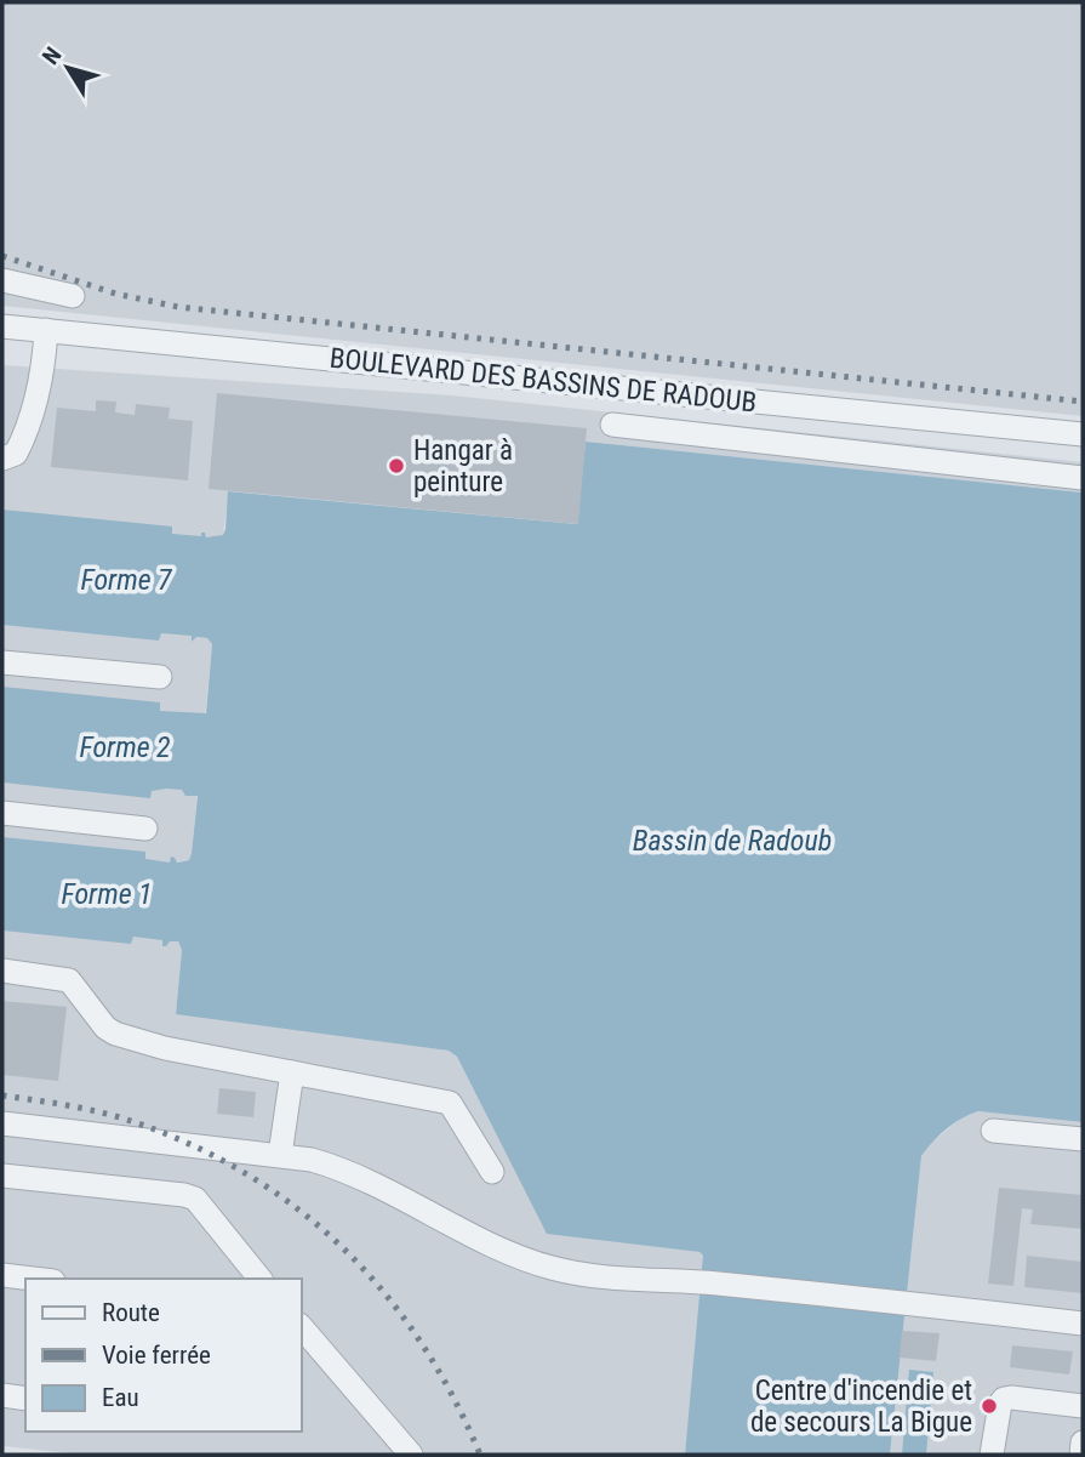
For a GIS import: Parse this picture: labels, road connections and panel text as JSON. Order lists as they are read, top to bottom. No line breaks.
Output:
{"streets":{"street":["BOULEVARD DES BASSINS DE RADOUB"]},"water":["Forme 7","Forme 2","Bassin de Radoub","Forme 1"],"places":["Hangar à peinture","Centre d'incendie et de secours La Bigue"],"legend":["Route","Voie ferrée","Eau"],"north":"top left"}
